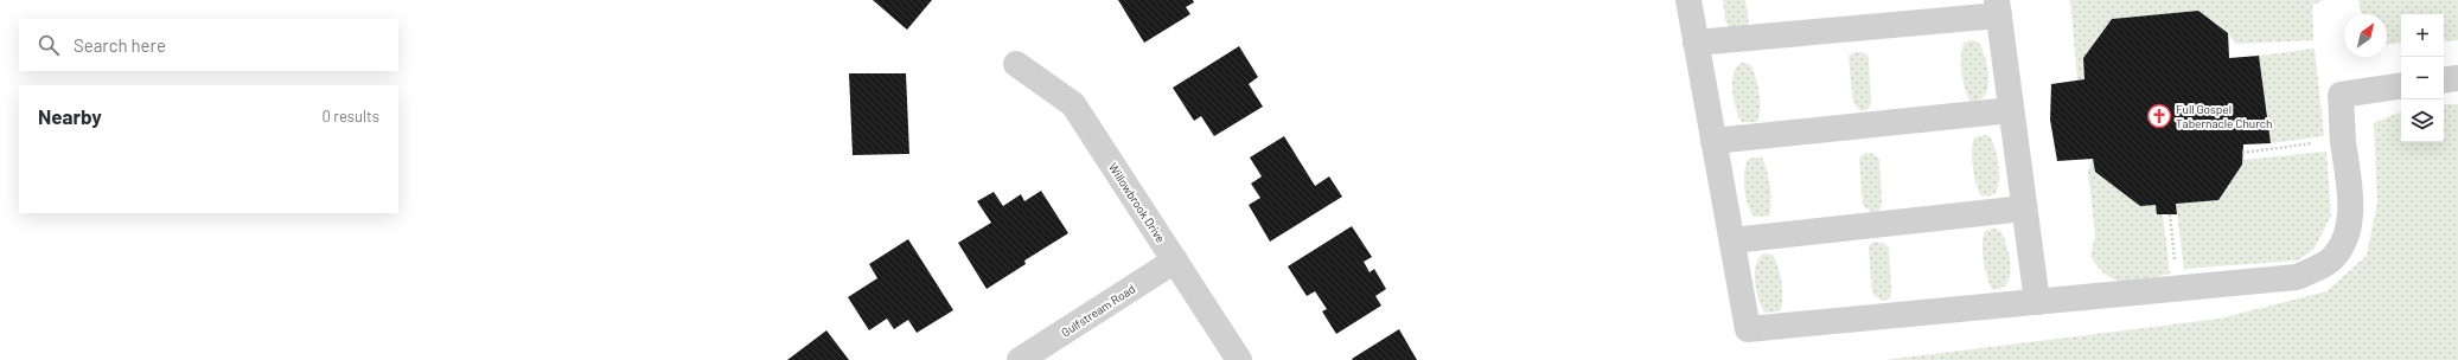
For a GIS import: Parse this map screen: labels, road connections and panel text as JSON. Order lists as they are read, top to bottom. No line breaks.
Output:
{"streets":{"street":["Willowbrook Drive","Gulfstream Road"]},"crossings":[["Willowbrook Drive","Gulfstream Road"]],"places":{"church":["Full Gospel Tabernacle Church"]},"north":"top right","page":{"map_buttons":["+","−"],"search":"Search here","heading":["Nearby","0 results"]}}
